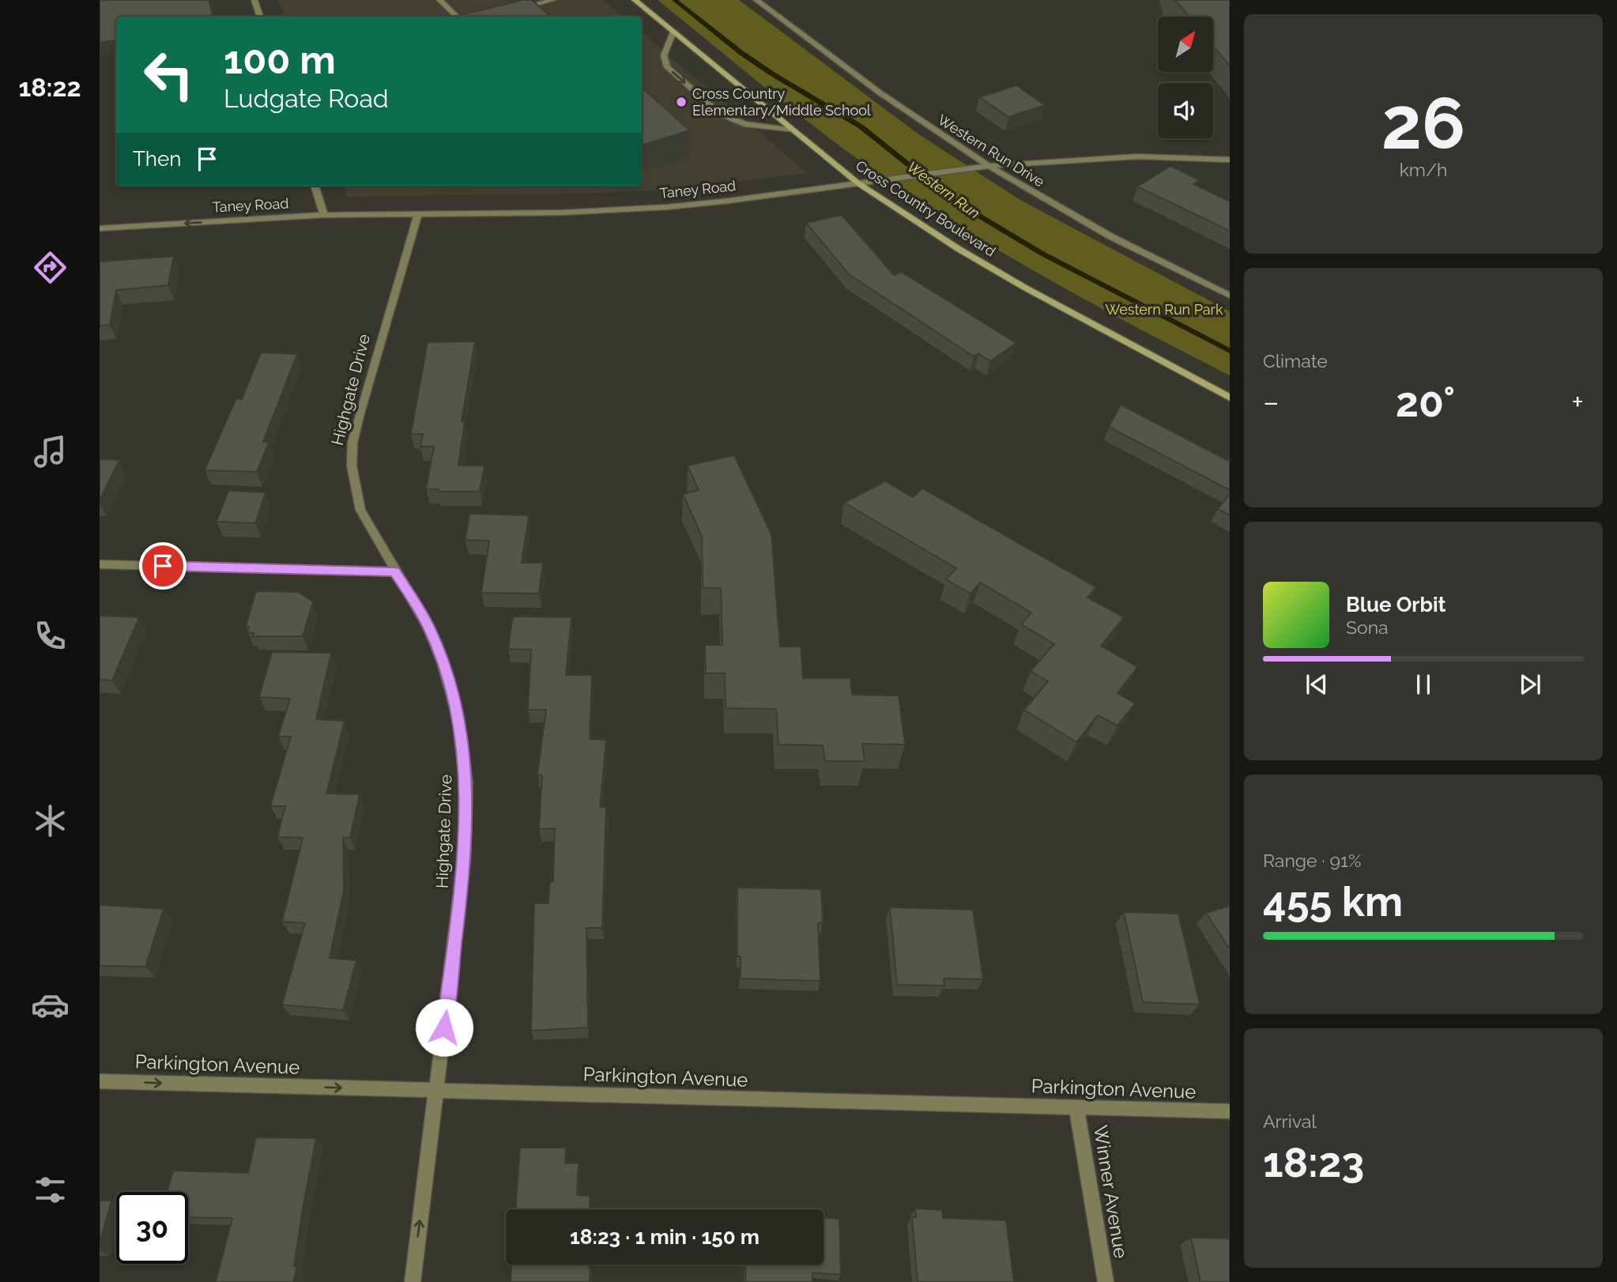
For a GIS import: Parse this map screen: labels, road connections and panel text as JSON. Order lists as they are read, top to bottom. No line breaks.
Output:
{"streets":{"main road":["Cross Country Boulevard"],"street":["Western Run Drive","Taney Road","Highgate Drive","Parkington Avenue","Winner Avenue"]},"crossings":[["Western Run Drive","Taney Road"],["Taney Road","Cross Country Boulevard"],["Taney Road","Highgate Drive"],["Highgate Drive","Parkington Avenue"],["Parkington Avenue","Winner Avenue"]],"water":["Western Run"],"parks":["Western Run Park"],"places":["Cross Country Elementary/Middle School"],"north":"top right","page":{"tabs":"18:22","tile":[["26","km/h"],"Climate",["Range · 91%","455 km"],["Arrival","18:23"]],"turn":["100 m","Ludgate Road"],"then":"Then","heat":["−","20°","+"],"song":["Blue Orbit","Sona"],"limit":"30","trip":"18:23 · 1 min · 150 m"}}
